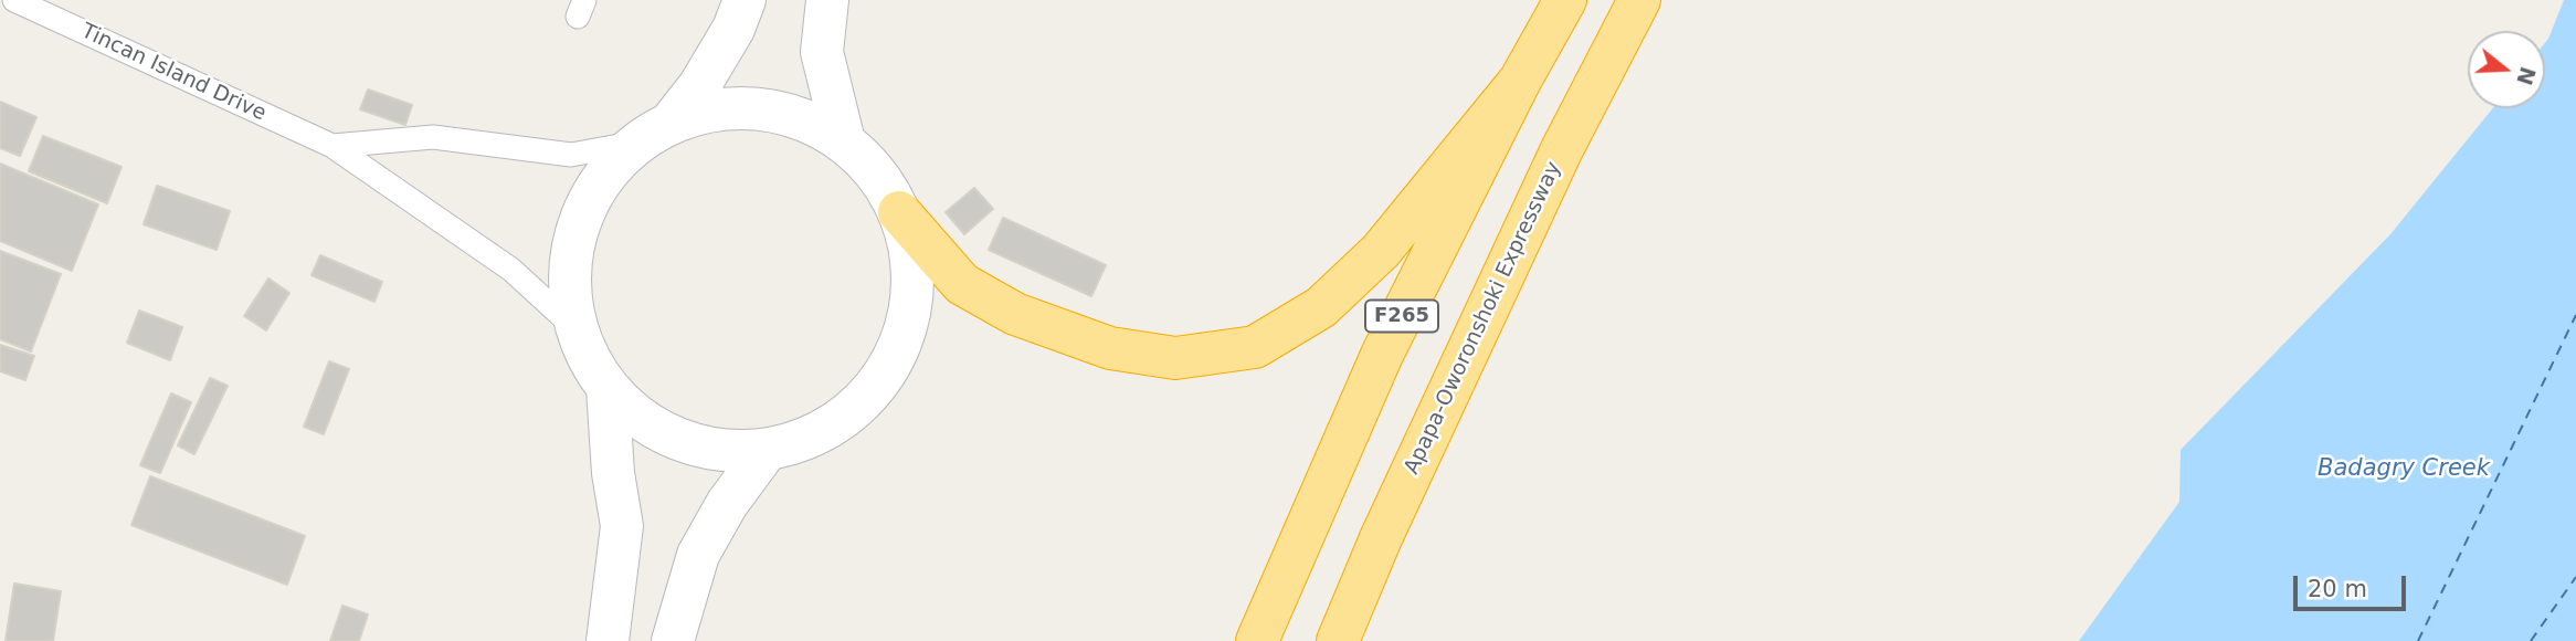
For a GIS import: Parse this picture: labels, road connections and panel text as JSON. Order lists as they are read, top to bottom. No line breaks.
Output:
{"streets":{"highway":["F265","Apapa-Oworonshoki Expressway"],"lane":["Tincan Island Drive"]},"water":["Badagry Creek"],"scale_bar":"20 m","north":"right"}
